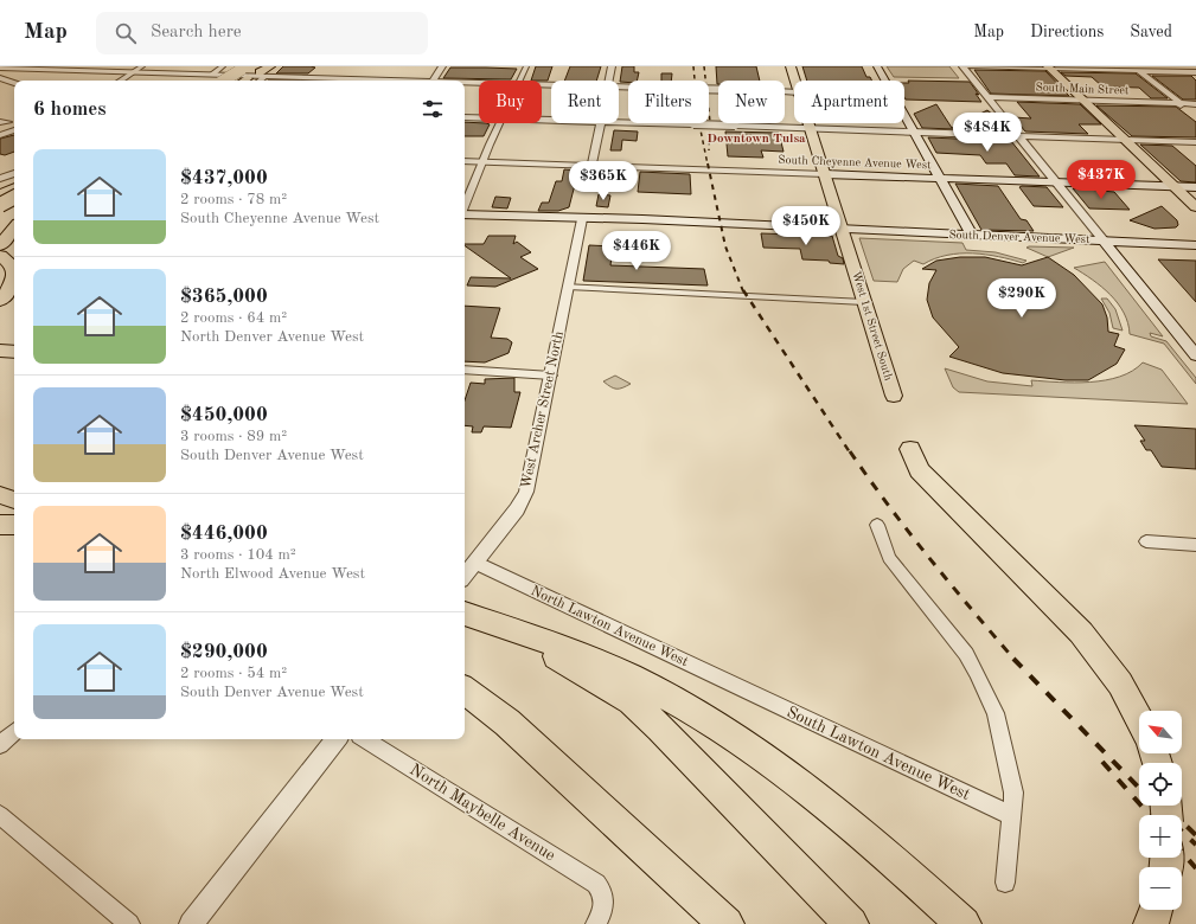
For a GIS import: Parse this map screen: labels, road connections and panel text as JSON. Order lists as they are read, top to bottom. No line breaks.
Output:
{"streets":{"main road":["South Cheyenne Avenue West","South Denver Avenue West","West 1st Street South"],"street":["South Main Street","West Archer Street North","North Lawton Avenue West","South Lawton Avenue West","North Maybelle Avenue"]},"crossings":[["South Cheyenne Avenue West","West 1st Street South"],["South Denver Avenue West","West 1st Street South"],["South Denver Avenue West","West Archer Street North"],["West Archer Street North","North Lawton Avenue West"],["North Lawton Avenue West","South Lawton Avenue West"]],"districts":["Downtown Tulsa"],"north":"top left","page":{"header":"Map","search":"Search here","nav":["Map","Directions","Saved"],"chip":["Buy","Rent","Filters","New","Apartment"],"heading":"6 homes","price":["$484K","$437K","$365K","$450K","$446K","$290K"],"list":[{"name":"$437,000","note":"2 rooms · 78 m² · South Cheyenne Avenue West"},{"name":"$365,000","note":"2 rooms · 64 m² · North Denver Avenue West"},{"name":"$450,000","note":"3 rooms · 89 m² · South Denver Avenue West"},{"name":"$446,000","note":"3 rooms · 104 m² · North Elwood Avenue West"},{"name":"$290,000","note":"2 rooms · 54 m² · South Denver Avenue West"}],"map_buttons":["+","−"]}}
